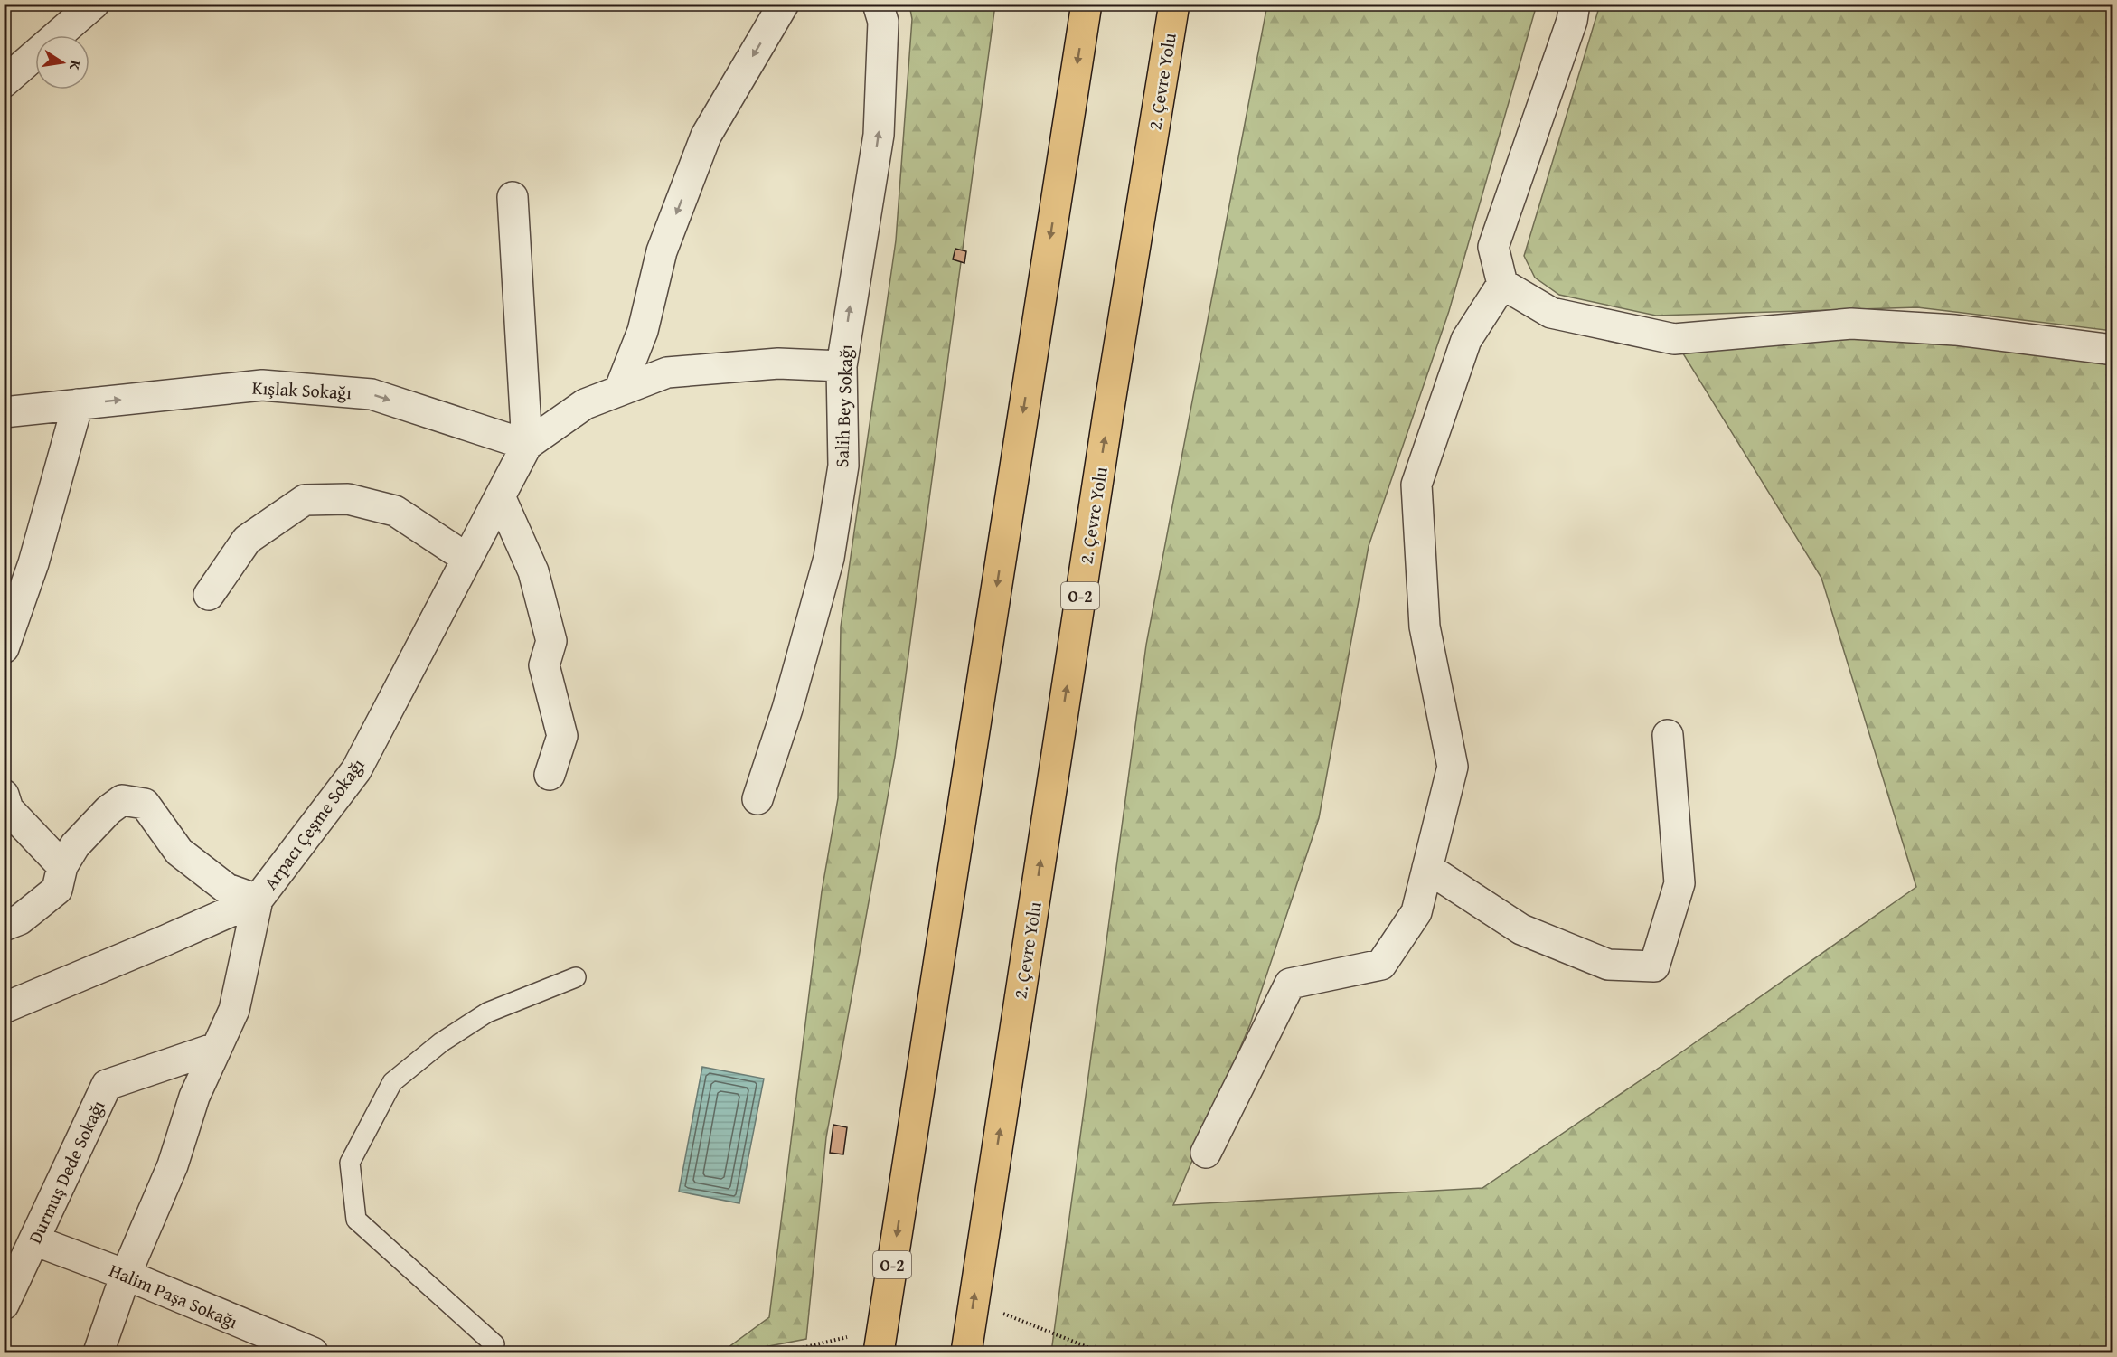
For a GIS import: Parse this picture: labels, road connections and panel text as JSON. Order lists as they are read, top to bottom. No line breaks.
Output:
{"streets":{"highway":["2. Çevre Yolu","O-2"],"street":["Kışlak Sokağı","Salih Bey Sokağı","Arpacı Çeşme Sokağı","Durmuş Dede Sokağı","Halim Paşa Sokağı"]},"crossings":[["2. Çevre Yolu","O-2"],["Kışlak Sokağı","Arpacı Çeşme Sokağı"],["Durmuş Dede Sokağı","Halim Paşa Sokağı"]],"one_way":["Kışlak Sokağı"],"north":"right"}
